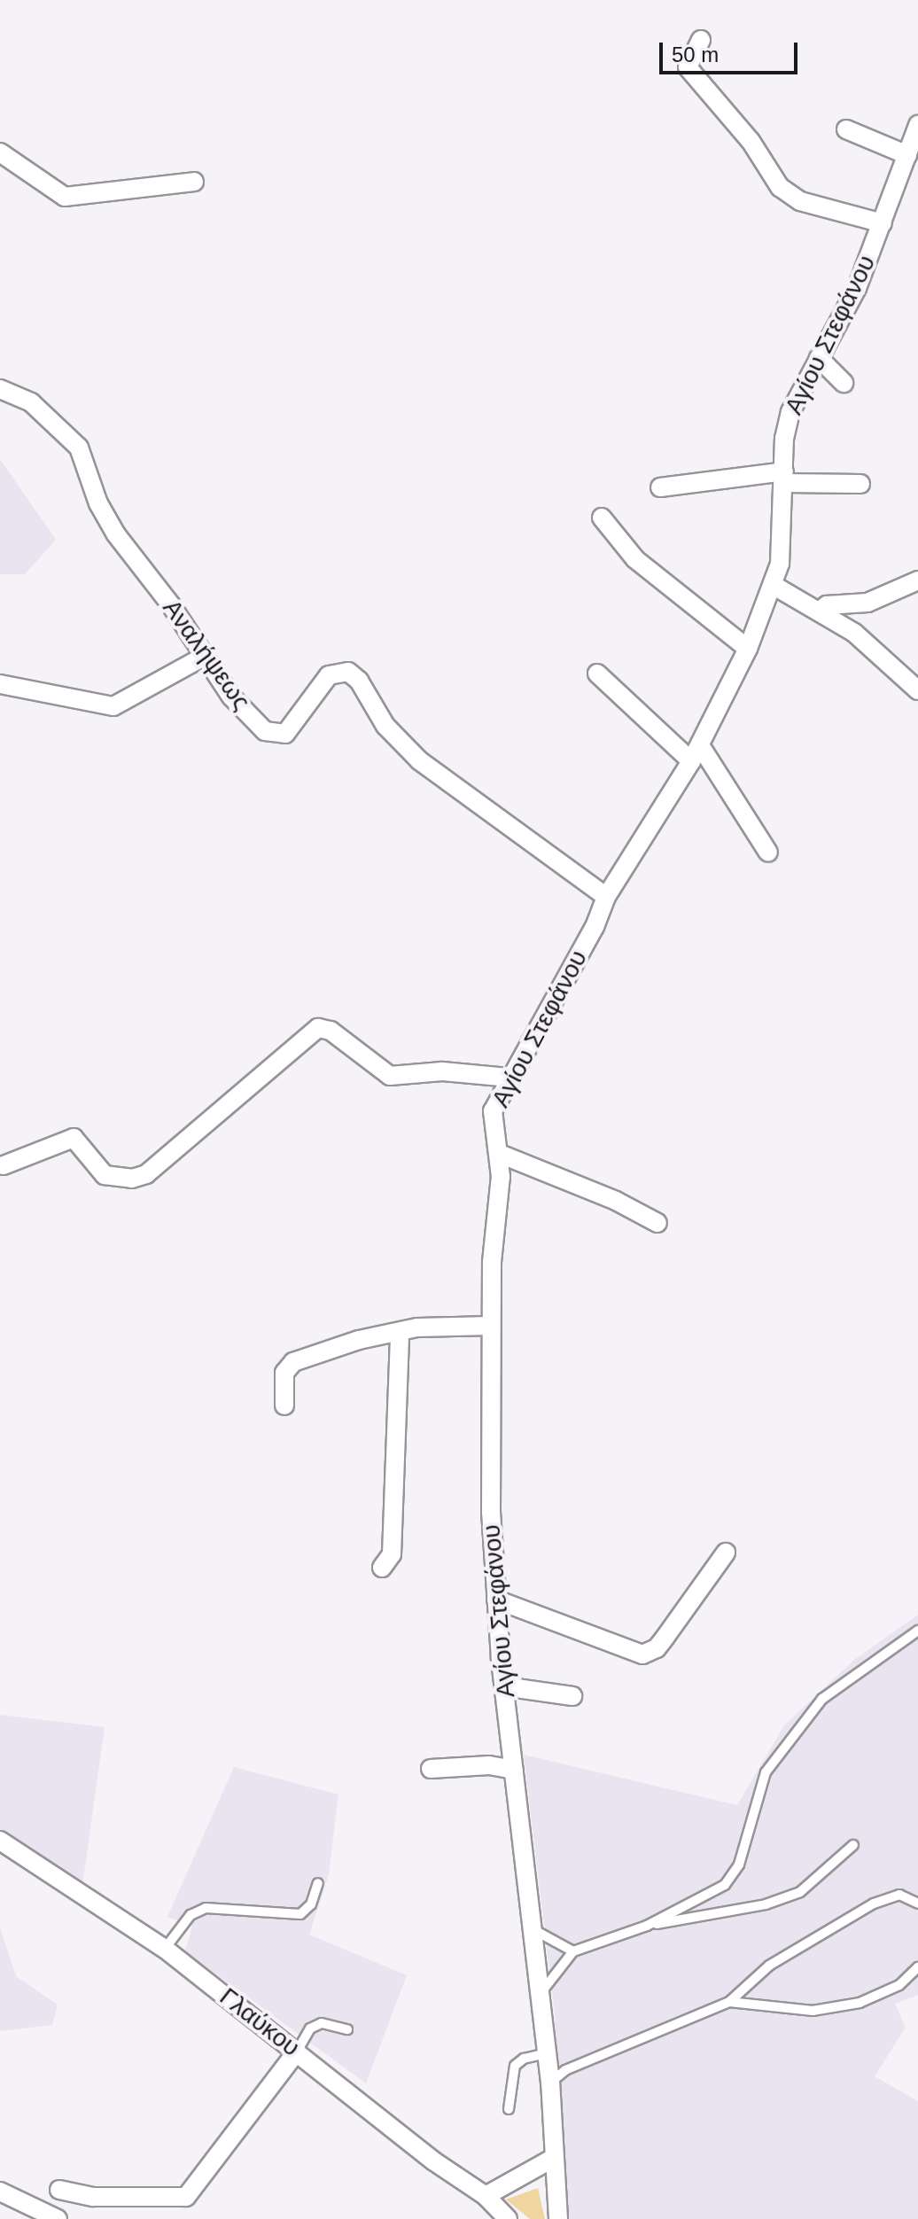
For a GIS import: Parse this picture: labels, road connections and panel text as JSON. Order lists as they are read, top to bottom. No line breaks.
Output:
{"streets":{"street":["Αγίου Στεφάνου","Αναλήψεως","Γλαύκου"]},"crossings":[["Αγίου Στεφάνου","Αναλήψεως"]],"scale_bar":"50 m"}
